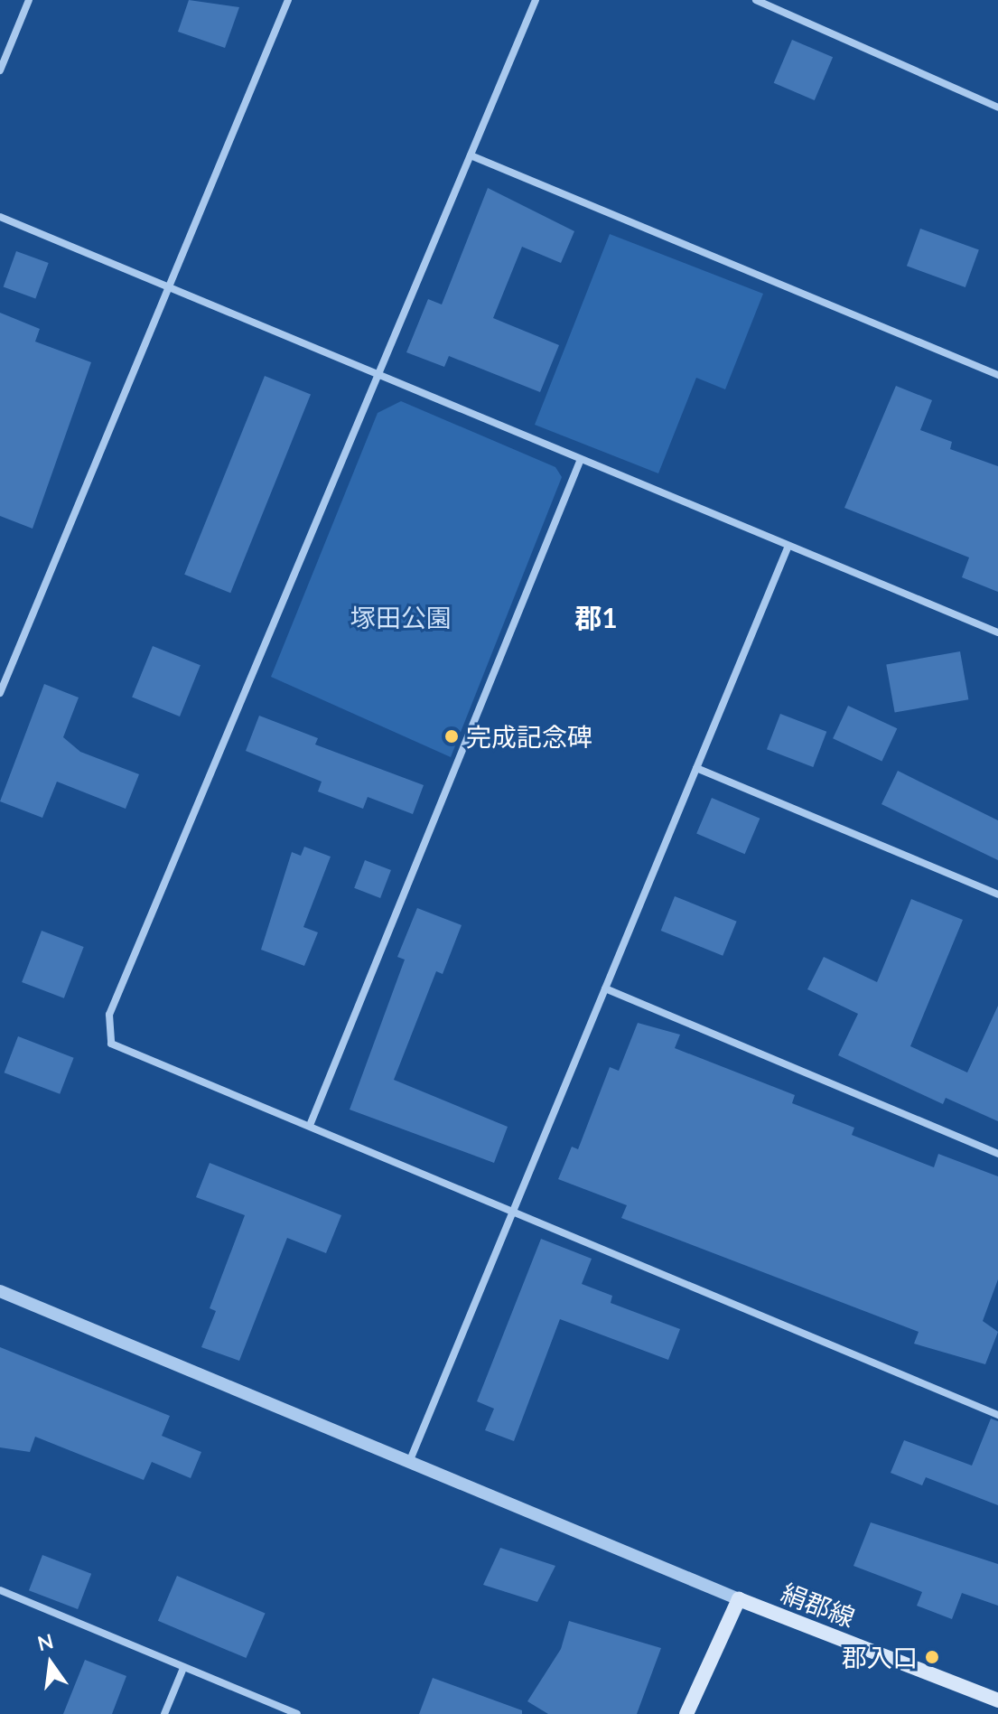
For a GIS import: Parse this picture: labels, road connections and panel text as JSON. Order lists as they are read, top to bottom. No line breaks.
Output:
{"streets":{"main road":["絹郡線"]},"districts":["郡1"],"parks":["塚田公園"],"places":["完成記念碑","郡入口"],"north":"top"}
